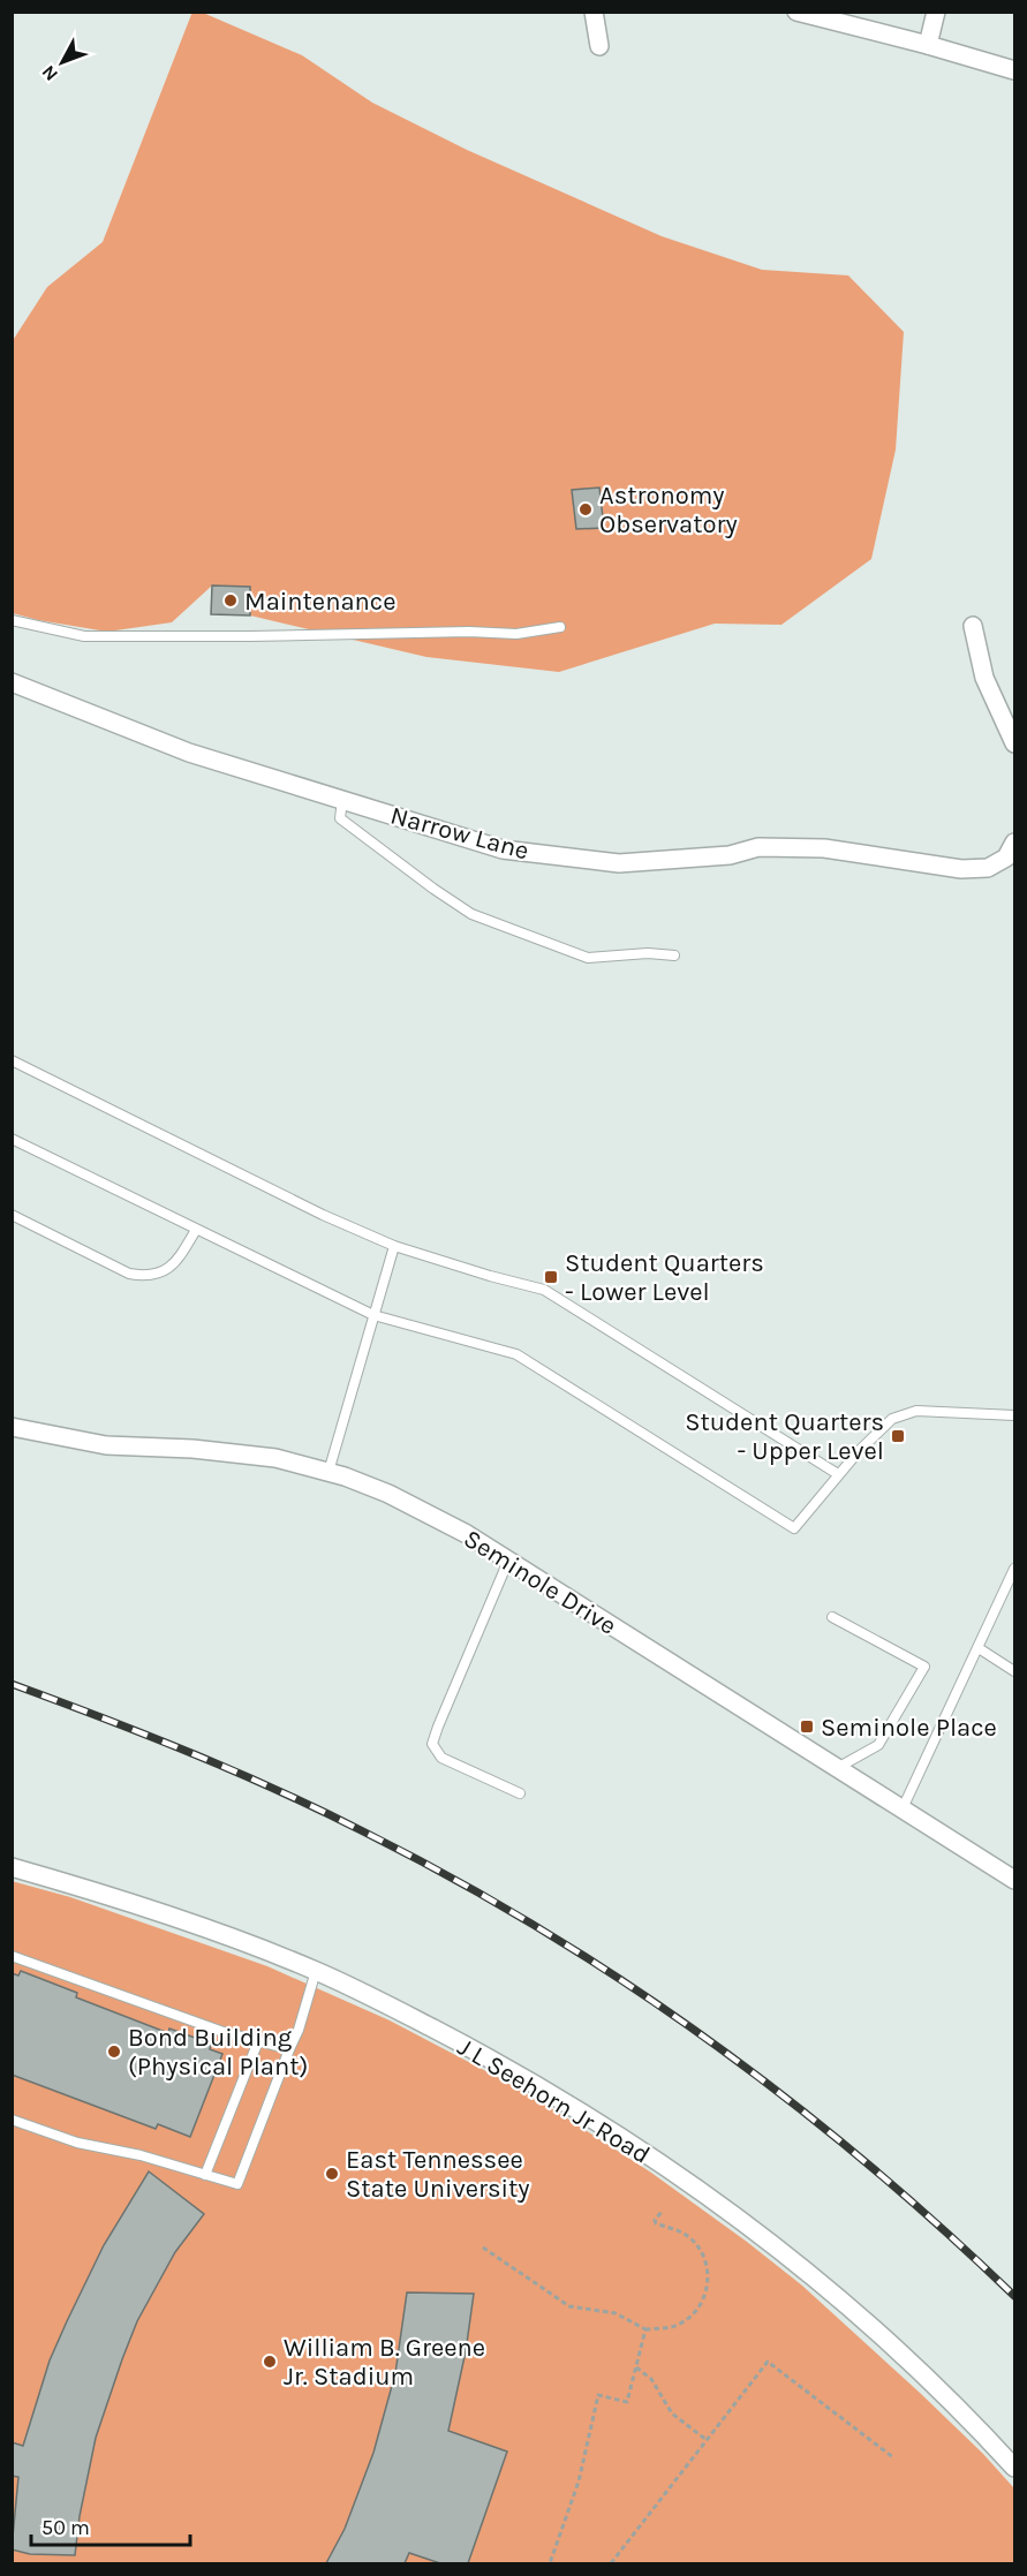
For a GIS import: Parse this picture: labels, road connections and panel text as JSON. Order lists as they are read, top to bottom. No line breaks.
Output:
{"streets":{"street":["Narrow Lane","Seminole Drive","J L Seehorn Jr Road"]},"places":{"other":["Astronomy Observatory","Maintenance","Bond Building (Physical Plant)","East Tennessee State University","William B. Greene Jr. Stadium"],"transit":["Student Quarters - Lower Level","Student Quarters - Upper Level","Seminole Place"]},"scale_bar":"50 m","north":"bottom left"}
